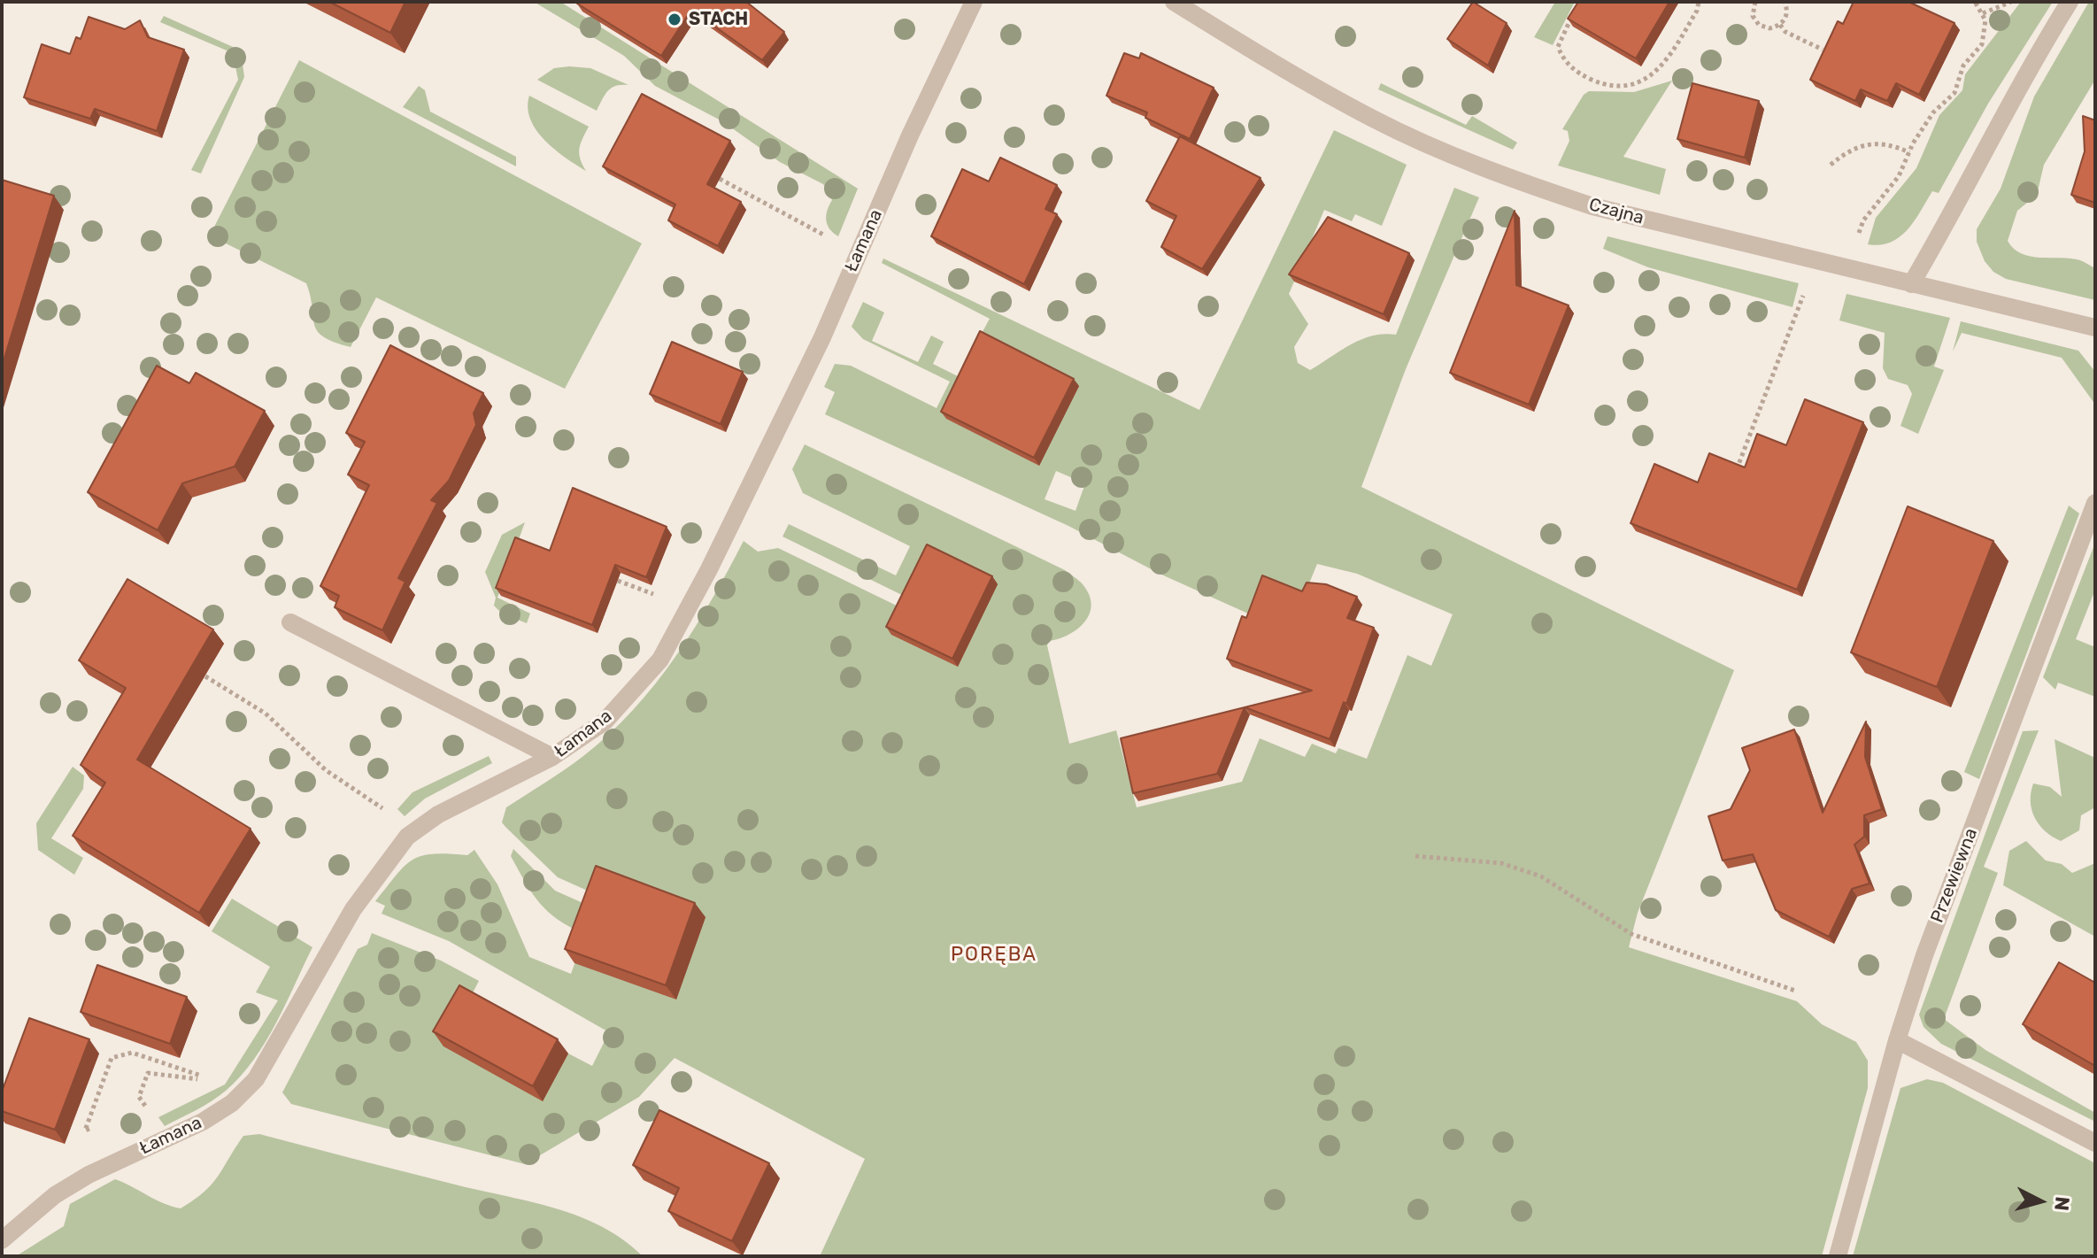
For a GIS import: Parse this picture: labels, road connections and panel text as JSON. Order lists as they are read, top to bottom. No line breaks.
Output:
{"streets":{"street":["Czajna","Łamana","Przewiewna"]},"districts":["PORĘBA"],"places":["STACH"],"north":"right"}
